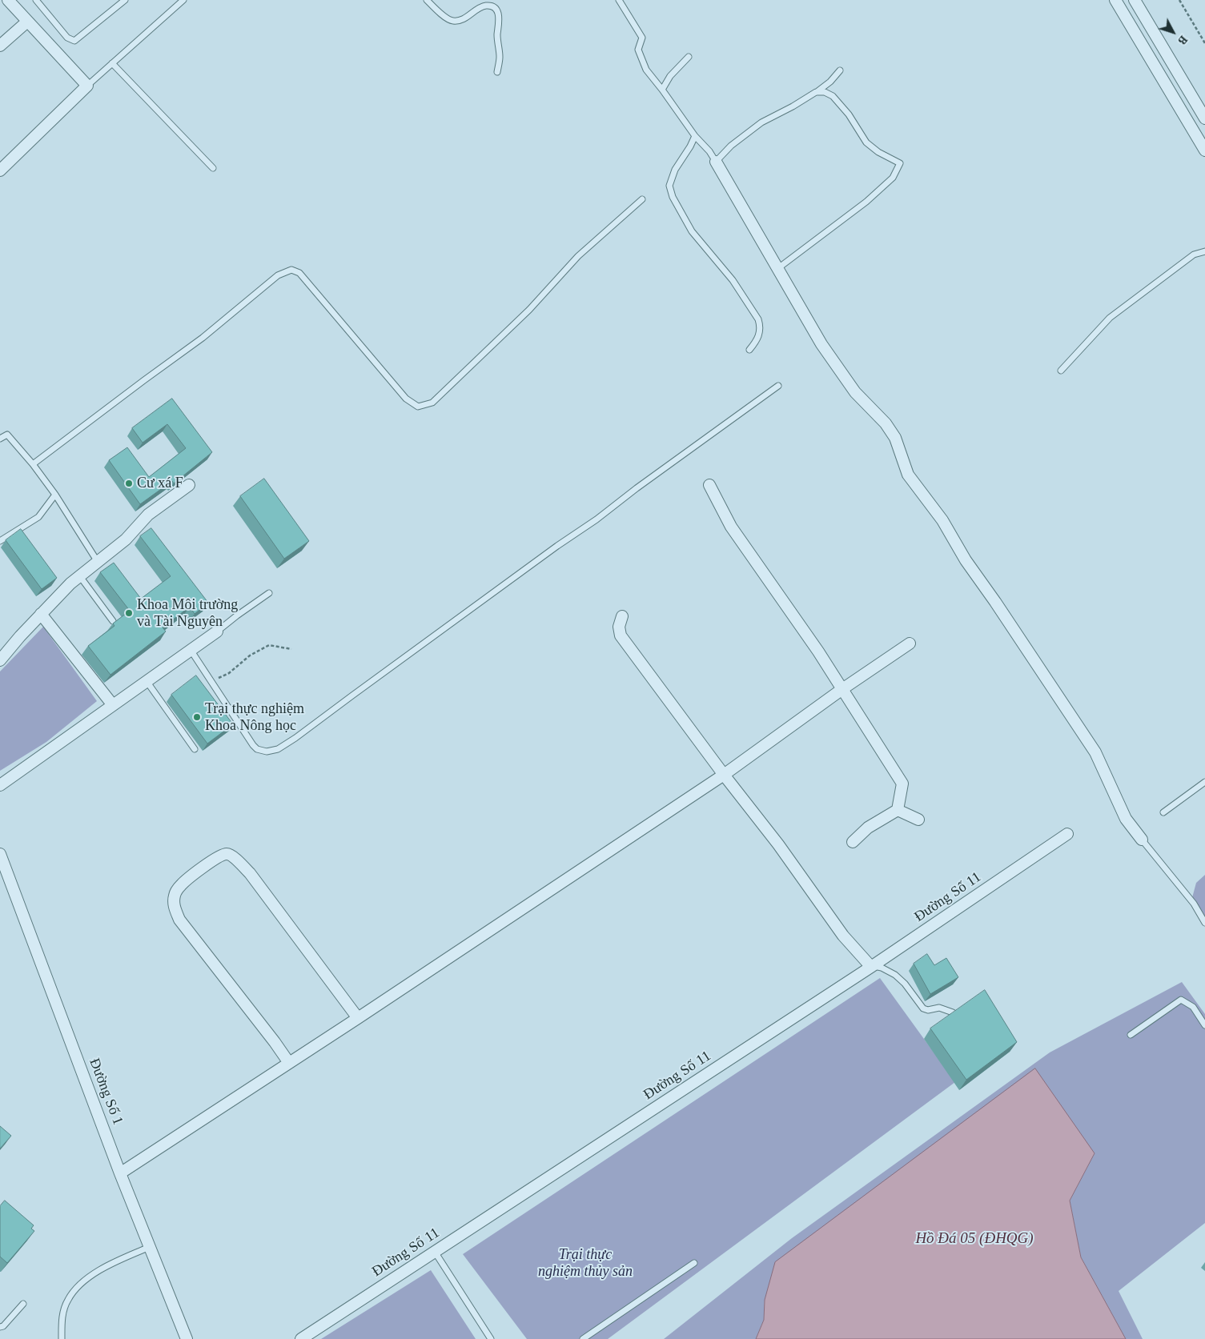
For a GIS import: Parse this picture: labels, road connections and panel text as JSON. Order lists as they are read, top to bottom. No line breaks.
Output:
{"streets":{"street":["Đường Số 11","Đường Số 1"]},"water":["Hồ Đá 05 (ĐHQG)"],"parks":["Trại thực nghiệm thủy sản"],"places":["Cư xá F","Khoa Môi trường và Tài Nguyên","Trại thực nghiệm Khoa Nông học"],"north":"bottom right"}
